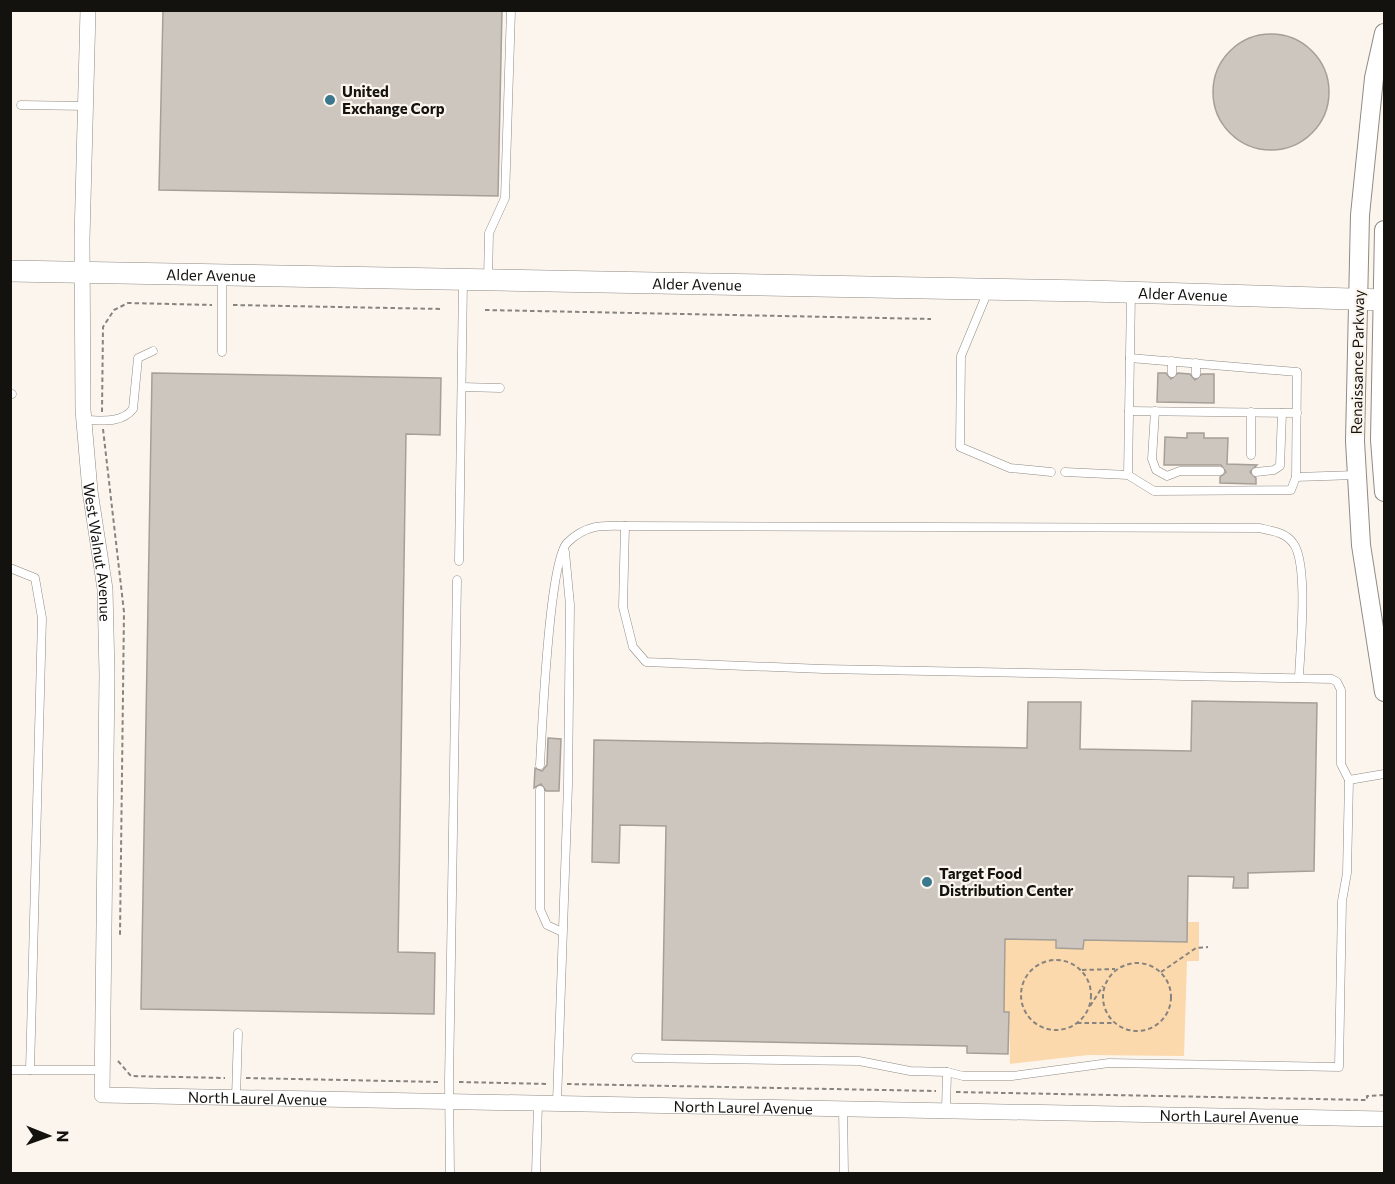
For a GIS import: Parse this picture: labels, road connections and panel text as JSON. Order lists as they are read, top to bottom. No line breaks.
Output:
{"streets":{"main road":["Alder Avenue"],"street":["Renaissance Parkway","West Walnut Avenue","North Laurel Avenue"]},"crossings":[["Alder Avenue","Renaissance Parkway"],["Alder Avenue","West Walnut Avenue"],["West Walnut Avenue","North Laurel Avenue"]],"places":["United Exchange Corp","Target Food Distribution Center"],"north":"right"}
